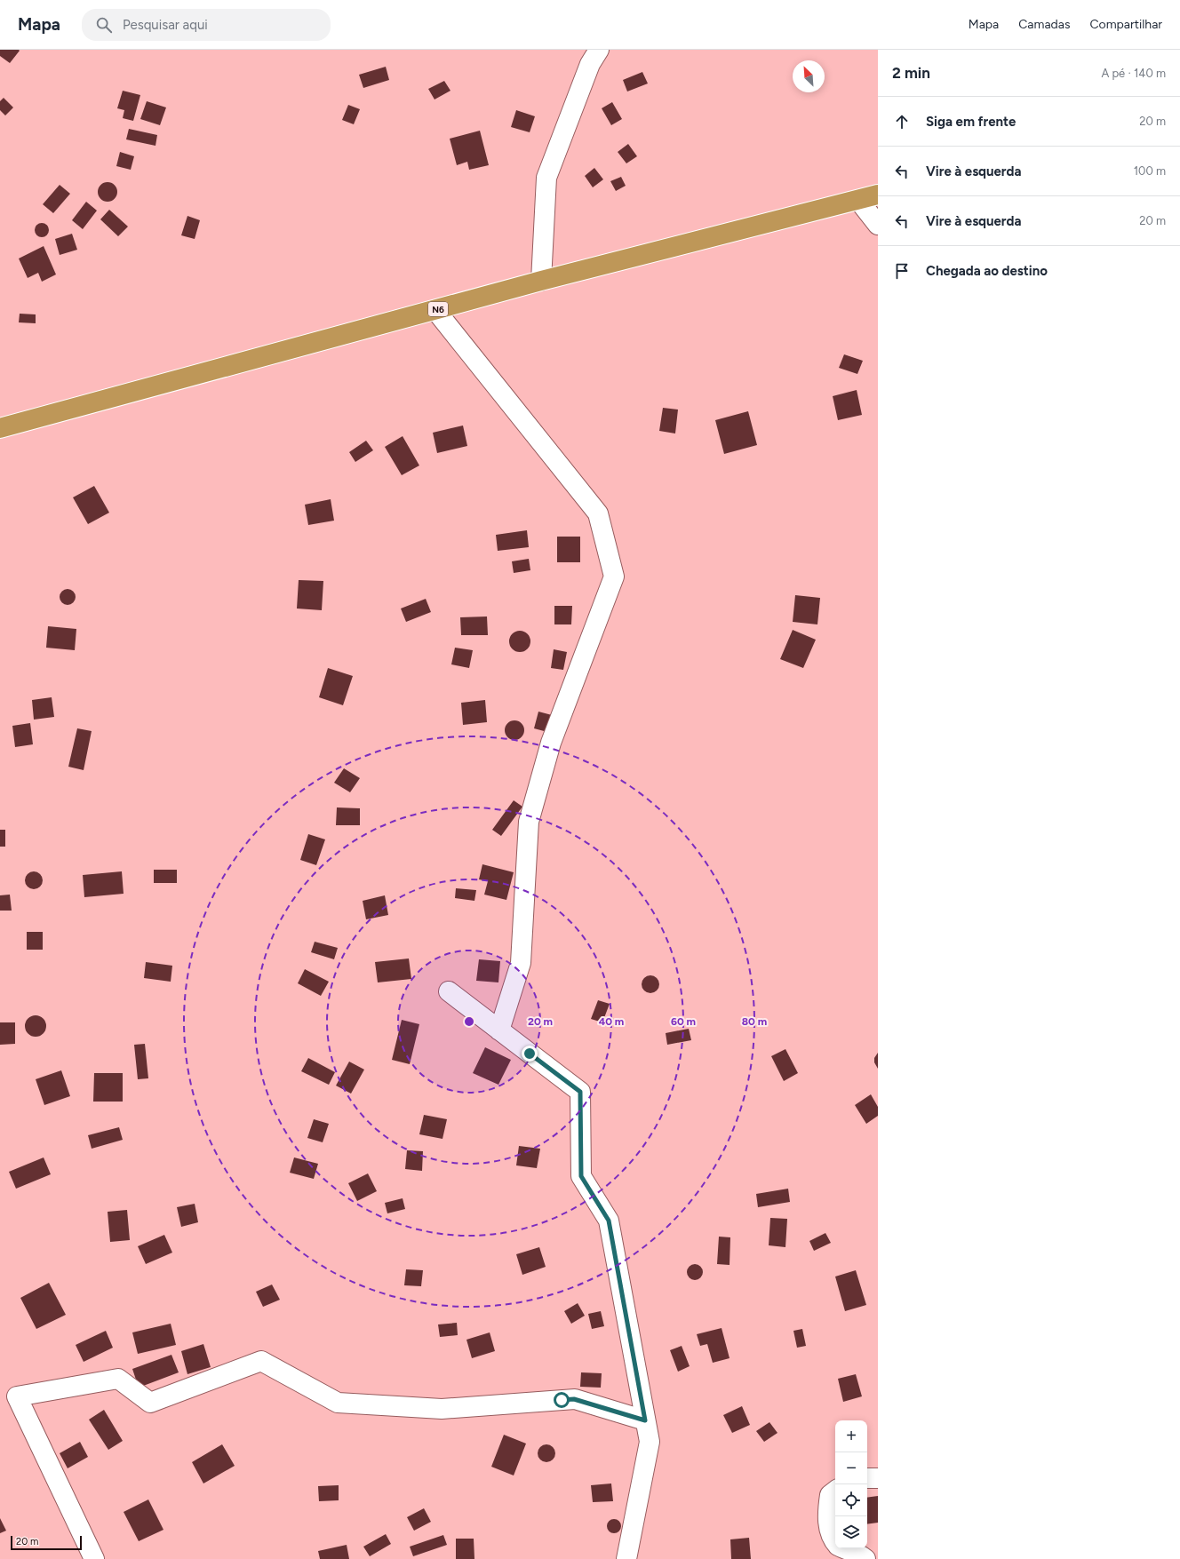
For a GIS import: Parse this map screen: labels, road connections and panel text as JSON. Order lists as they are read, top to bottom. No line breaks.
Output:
{"streets":{"highway":["N6"]},"scale_bar":"20 m","north":"top left","page":{"header":"Mapa","search":"Pesquisar aqui","nav":["Mapa","Camadas","Compartilhar"],"heading":["2 min","A pé · 140 m"],"list":[["Siga em frente","20 m"],["Vire à esquerda","100 m"],["Vire à esquerda","20 m"],"Chegada ao destino"],"map_buttons":["+","−"],"scale":"20 m"},"rings":["20 m","40 m","60 m","80 m"]}
